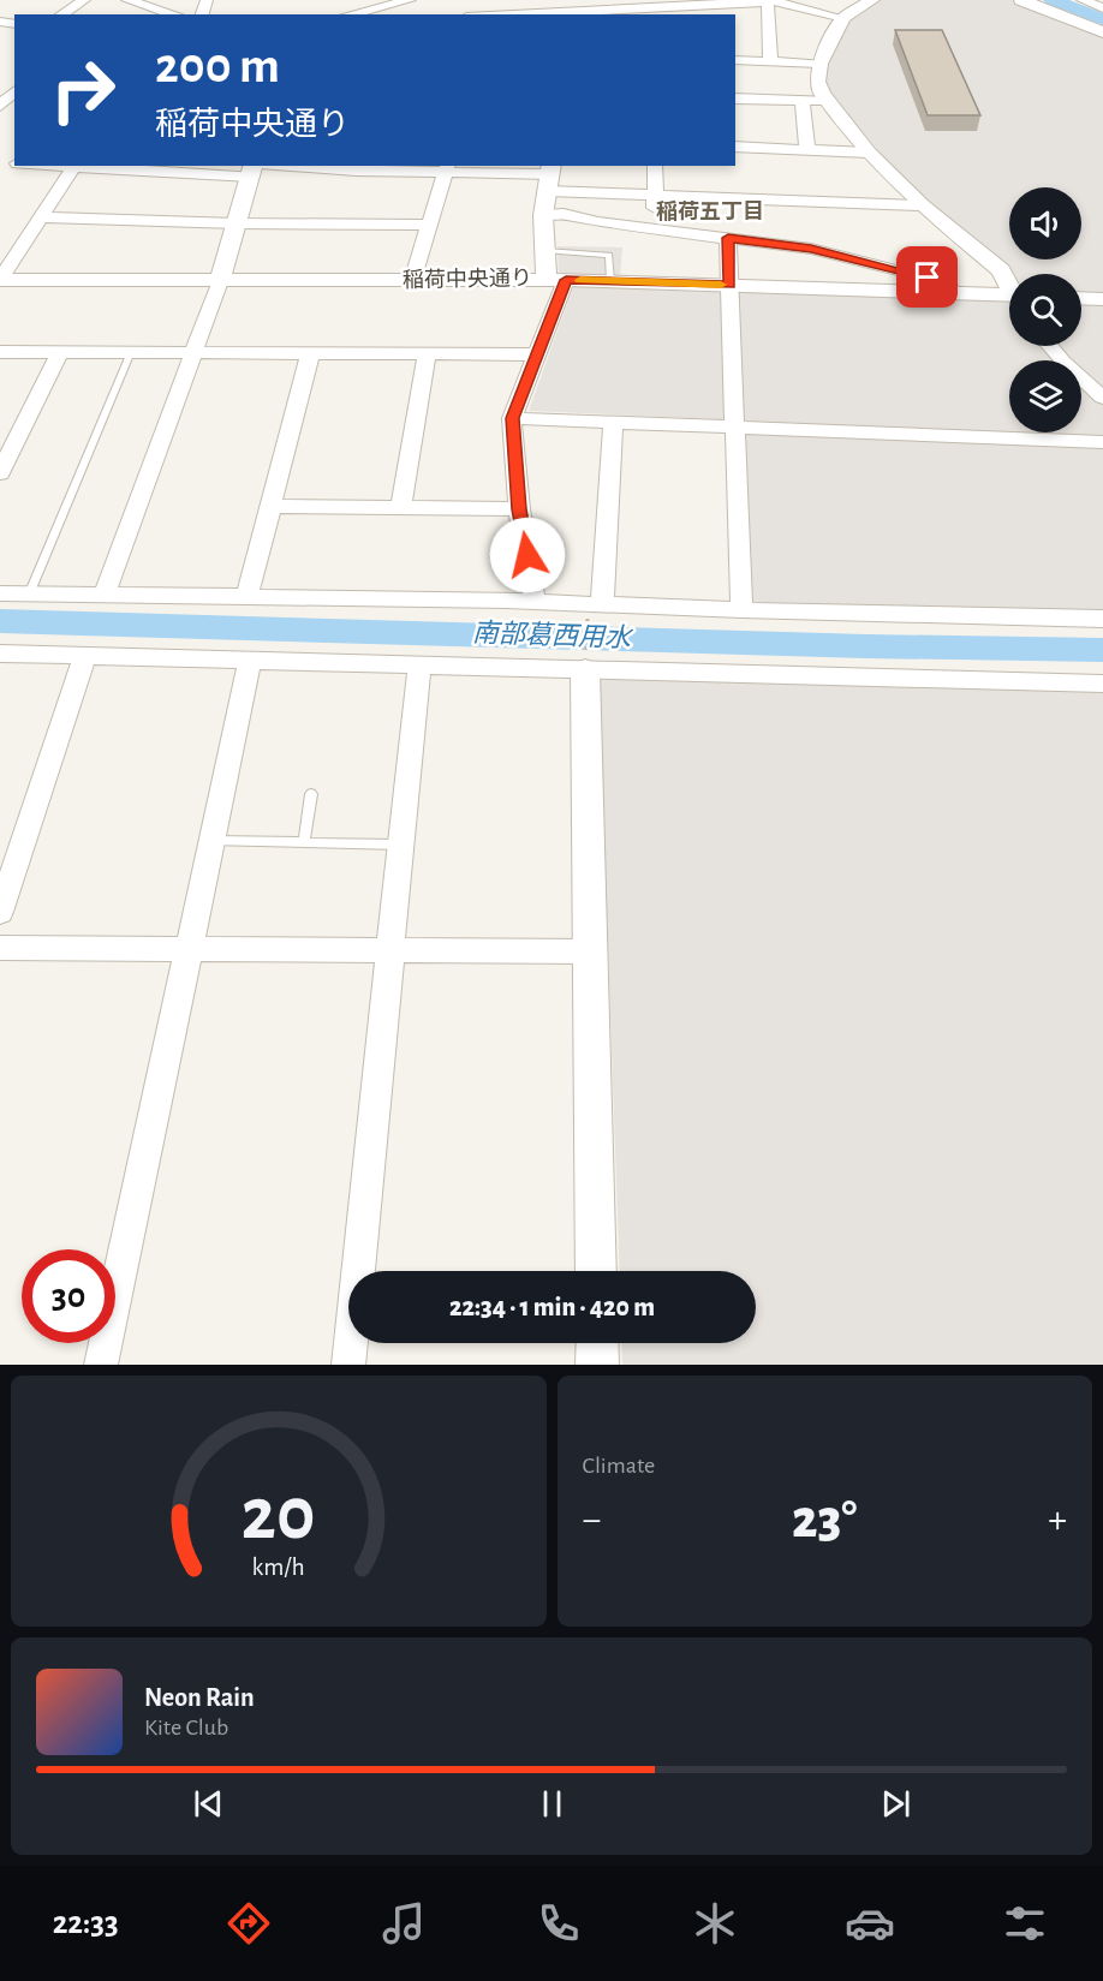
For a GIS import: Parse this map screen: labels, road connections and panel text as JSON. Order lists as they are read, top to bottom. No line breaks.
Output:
{"streets":{"street":["稲荷中央通り"]},"districts":["稲荷五丁目"],"water":["南部葛西用水"],"page":{"turn":["200 m","稲荷中央通り"],"limit":"30","trip":"22:34 · 1 min · 420 m","tile":"Climate","heat":["−","23°","+"],"song":["Neon Rain","Kite Club"],"tabs":"22:33","gauge":["20","km/h"]}}
